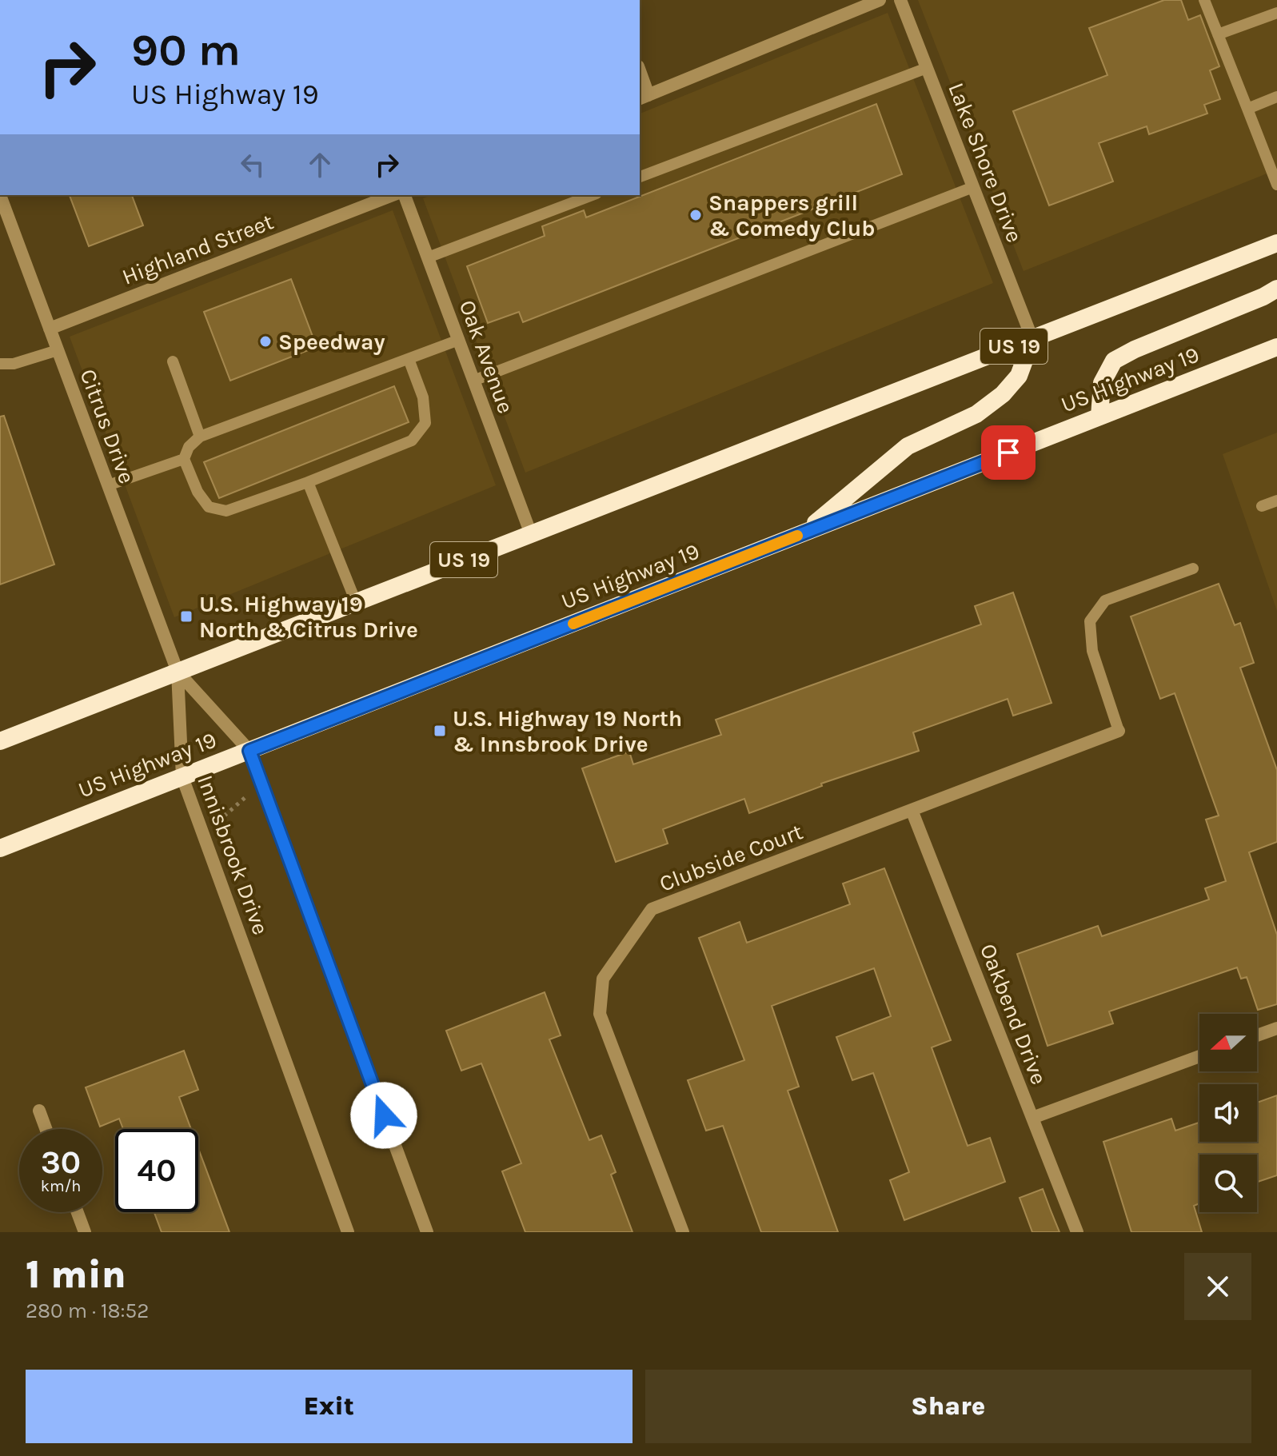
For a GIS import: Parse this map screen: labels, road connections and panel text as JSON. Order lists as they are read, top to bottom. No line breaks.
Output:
{"streets":{"highway":["US 19","US Highway 19"],"street":["Lake Shore Drive","Highland Street","Oak Avenue","Citrus Drive","Innisbrook Drive","Clubside Court","Oakbend Drive"]},"crossings":[["Lake Shore Drive","US 19"],["Highland Street","Citrus Drive"],["US 19","Oak Avenue"],["US 19","Citrus Drive"],["US 19","Innisbrook Drive"],["US Highway 19","Innisbrook Drive"],["Citrus Drive","Innisbrook Drive"],["Clubside Court","Oakbend Drive"]],"places":{"other":["Snappers grill & Comedy Club","Speedway"],"transit":["U.S. Highway 19 North & Citrus Drive","U.S. Highway 19 North & Innsbrook Drive"]},"north":"left","page":{"turn":["90 m","US Highway 19"],"speed":"30 km/h","limit":"40","heading":["1 min","280 m · 18:52"],"buttons":["Exit","Share"]}}
